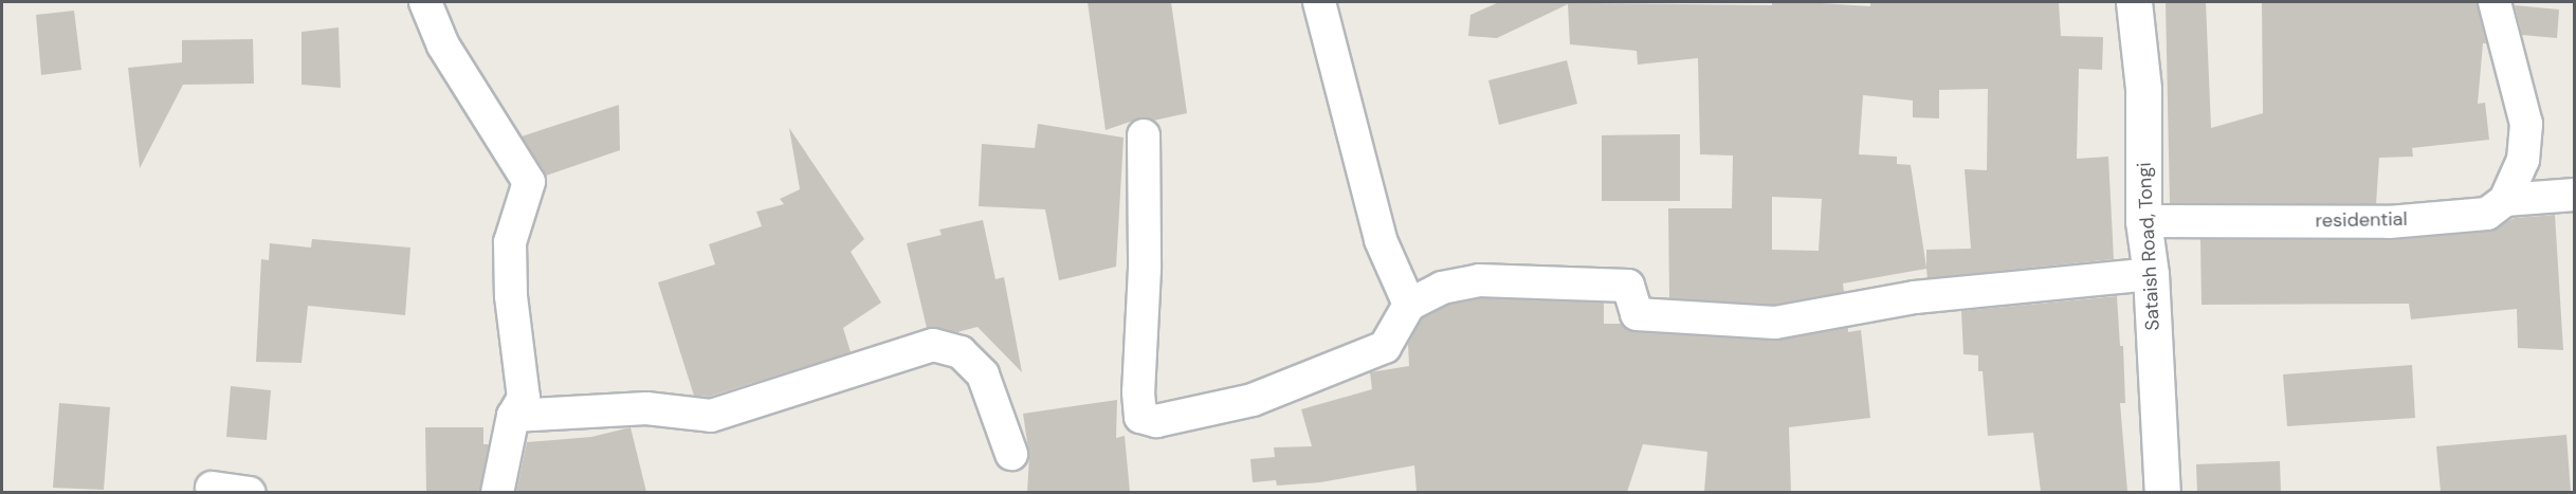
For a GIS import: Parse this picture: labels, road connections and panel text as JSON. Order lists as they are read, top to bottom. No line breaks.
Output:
{"streets":{"street":["residential","Sataish Road, Tongi"]},"crossings":[["residential","Sataish Road, Tongi"]]}
